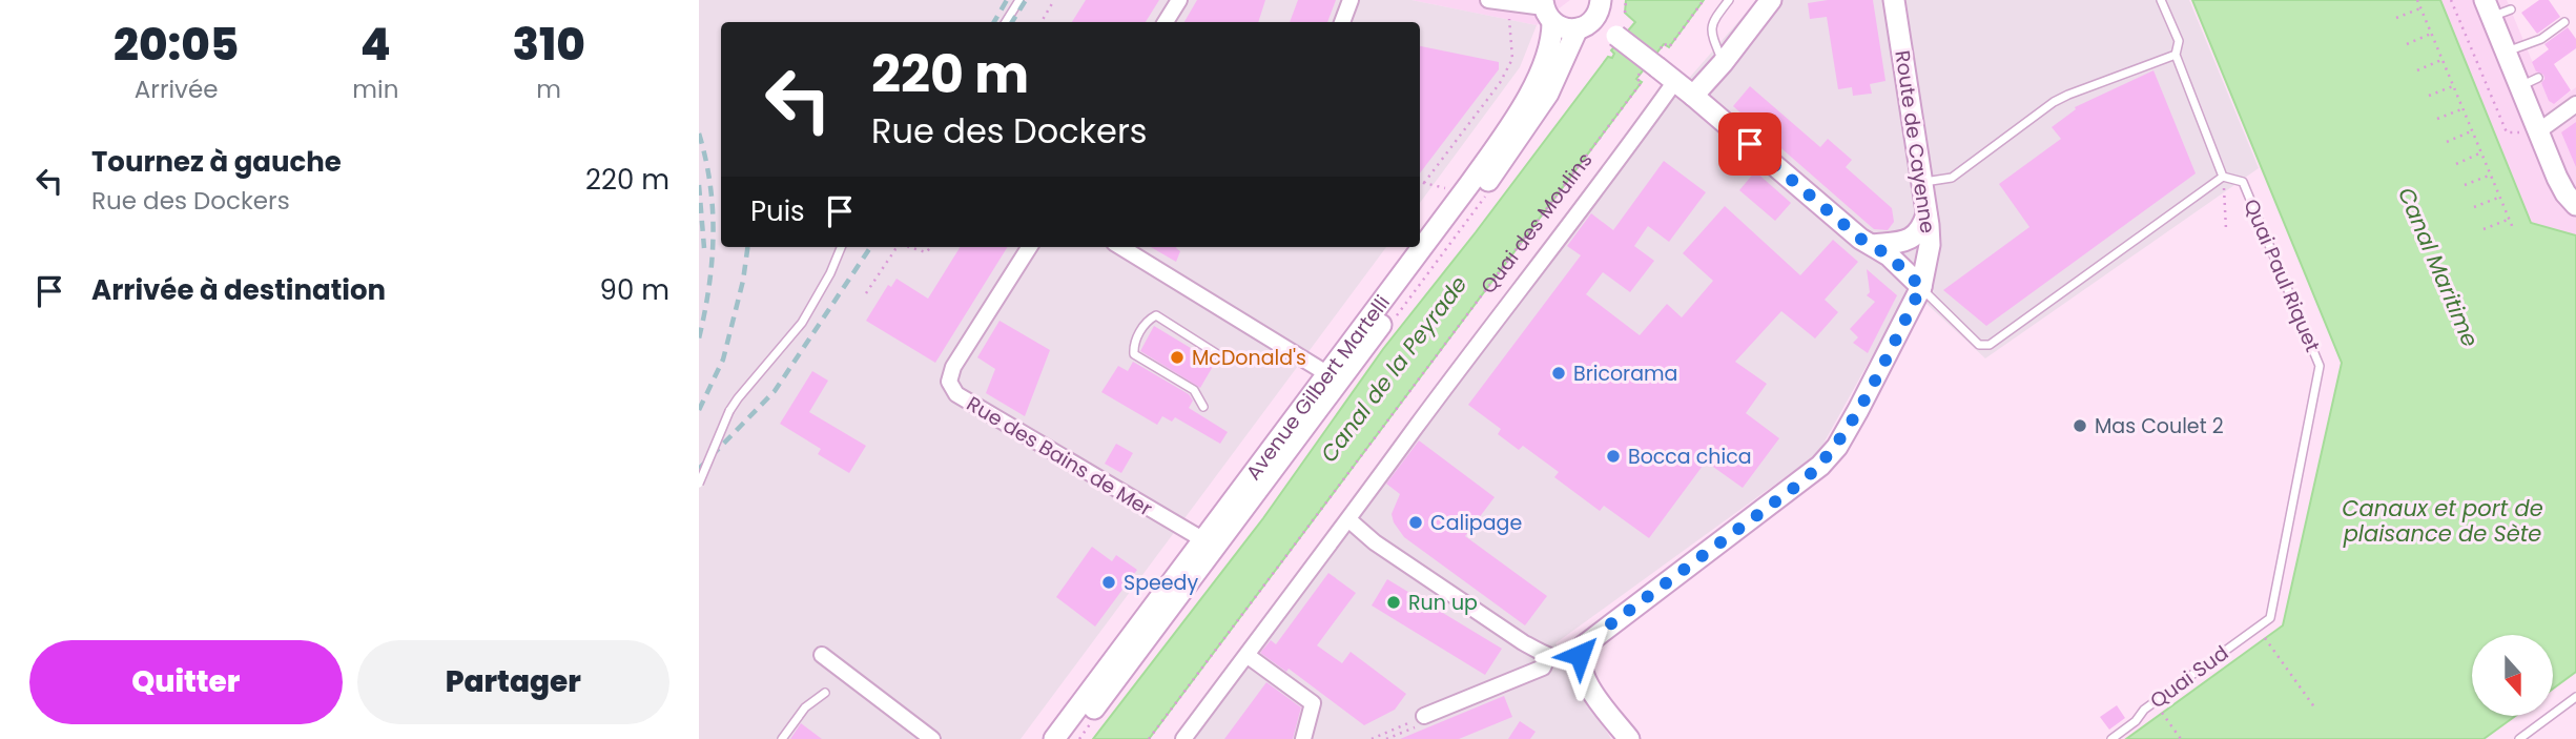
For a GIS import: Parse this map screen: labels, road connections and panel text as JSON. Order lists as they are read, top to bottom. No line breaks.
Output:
{"streets":{"main road":["Route de Cayenne","Avenue Gilbert Martelli"],"street":["Quai des Moulins","Rue des Bains de Mer"],"lane":["Quai Paul Riquet","Quai Sud"]},"crossings":[["Quai Paul Riquet","Quai Sud"],["Avenue Gilbert Martelli","Rue des Bains de Mer"]],"water":["Canal Maritime","Canal de la Peyrade","Canaux et port de plaisance de Sète"],"places":["McDonald's","Bricorama","Mas Coulet 2","Bocca chica","Calipage","Speedy","Run up"],"north":"bottom","page":{"eta":["20:05","Arrivée","4","min","310","m"],"turn":["220 m","Rue des Dockers"],"list":[{"name":"Tournez à gauche","note":"Rue des Dockers","value":"220 m"},{"name":"Arrivée à destination","value":"90 m"}],"then":"Puis","buttons":["Quitter","Partager"]}}
